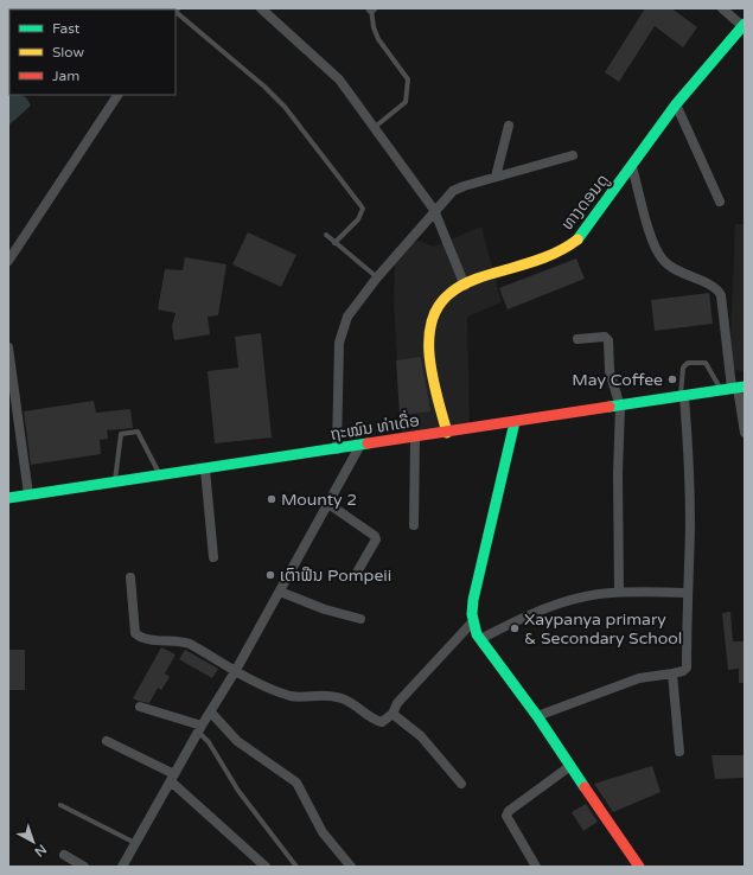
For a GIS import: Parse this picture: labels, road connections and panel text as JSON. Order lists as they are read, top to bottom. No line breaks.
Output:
{"streets":{"street":["ທາງດອນດູ","ຖະໝົນ ທ່າເດື່ອ"]},"crossings":[["ທາງດອນດູ","ຖະໝົນ ທ່າເດື່ອ"]],"places":["May Coffee","Mounty 2","ເຕົາຟືນ Pompeii","Xaypanya primary & Secondary School"],"legend":["Fast","Slow","Jam"],"north":"bottom right"}
